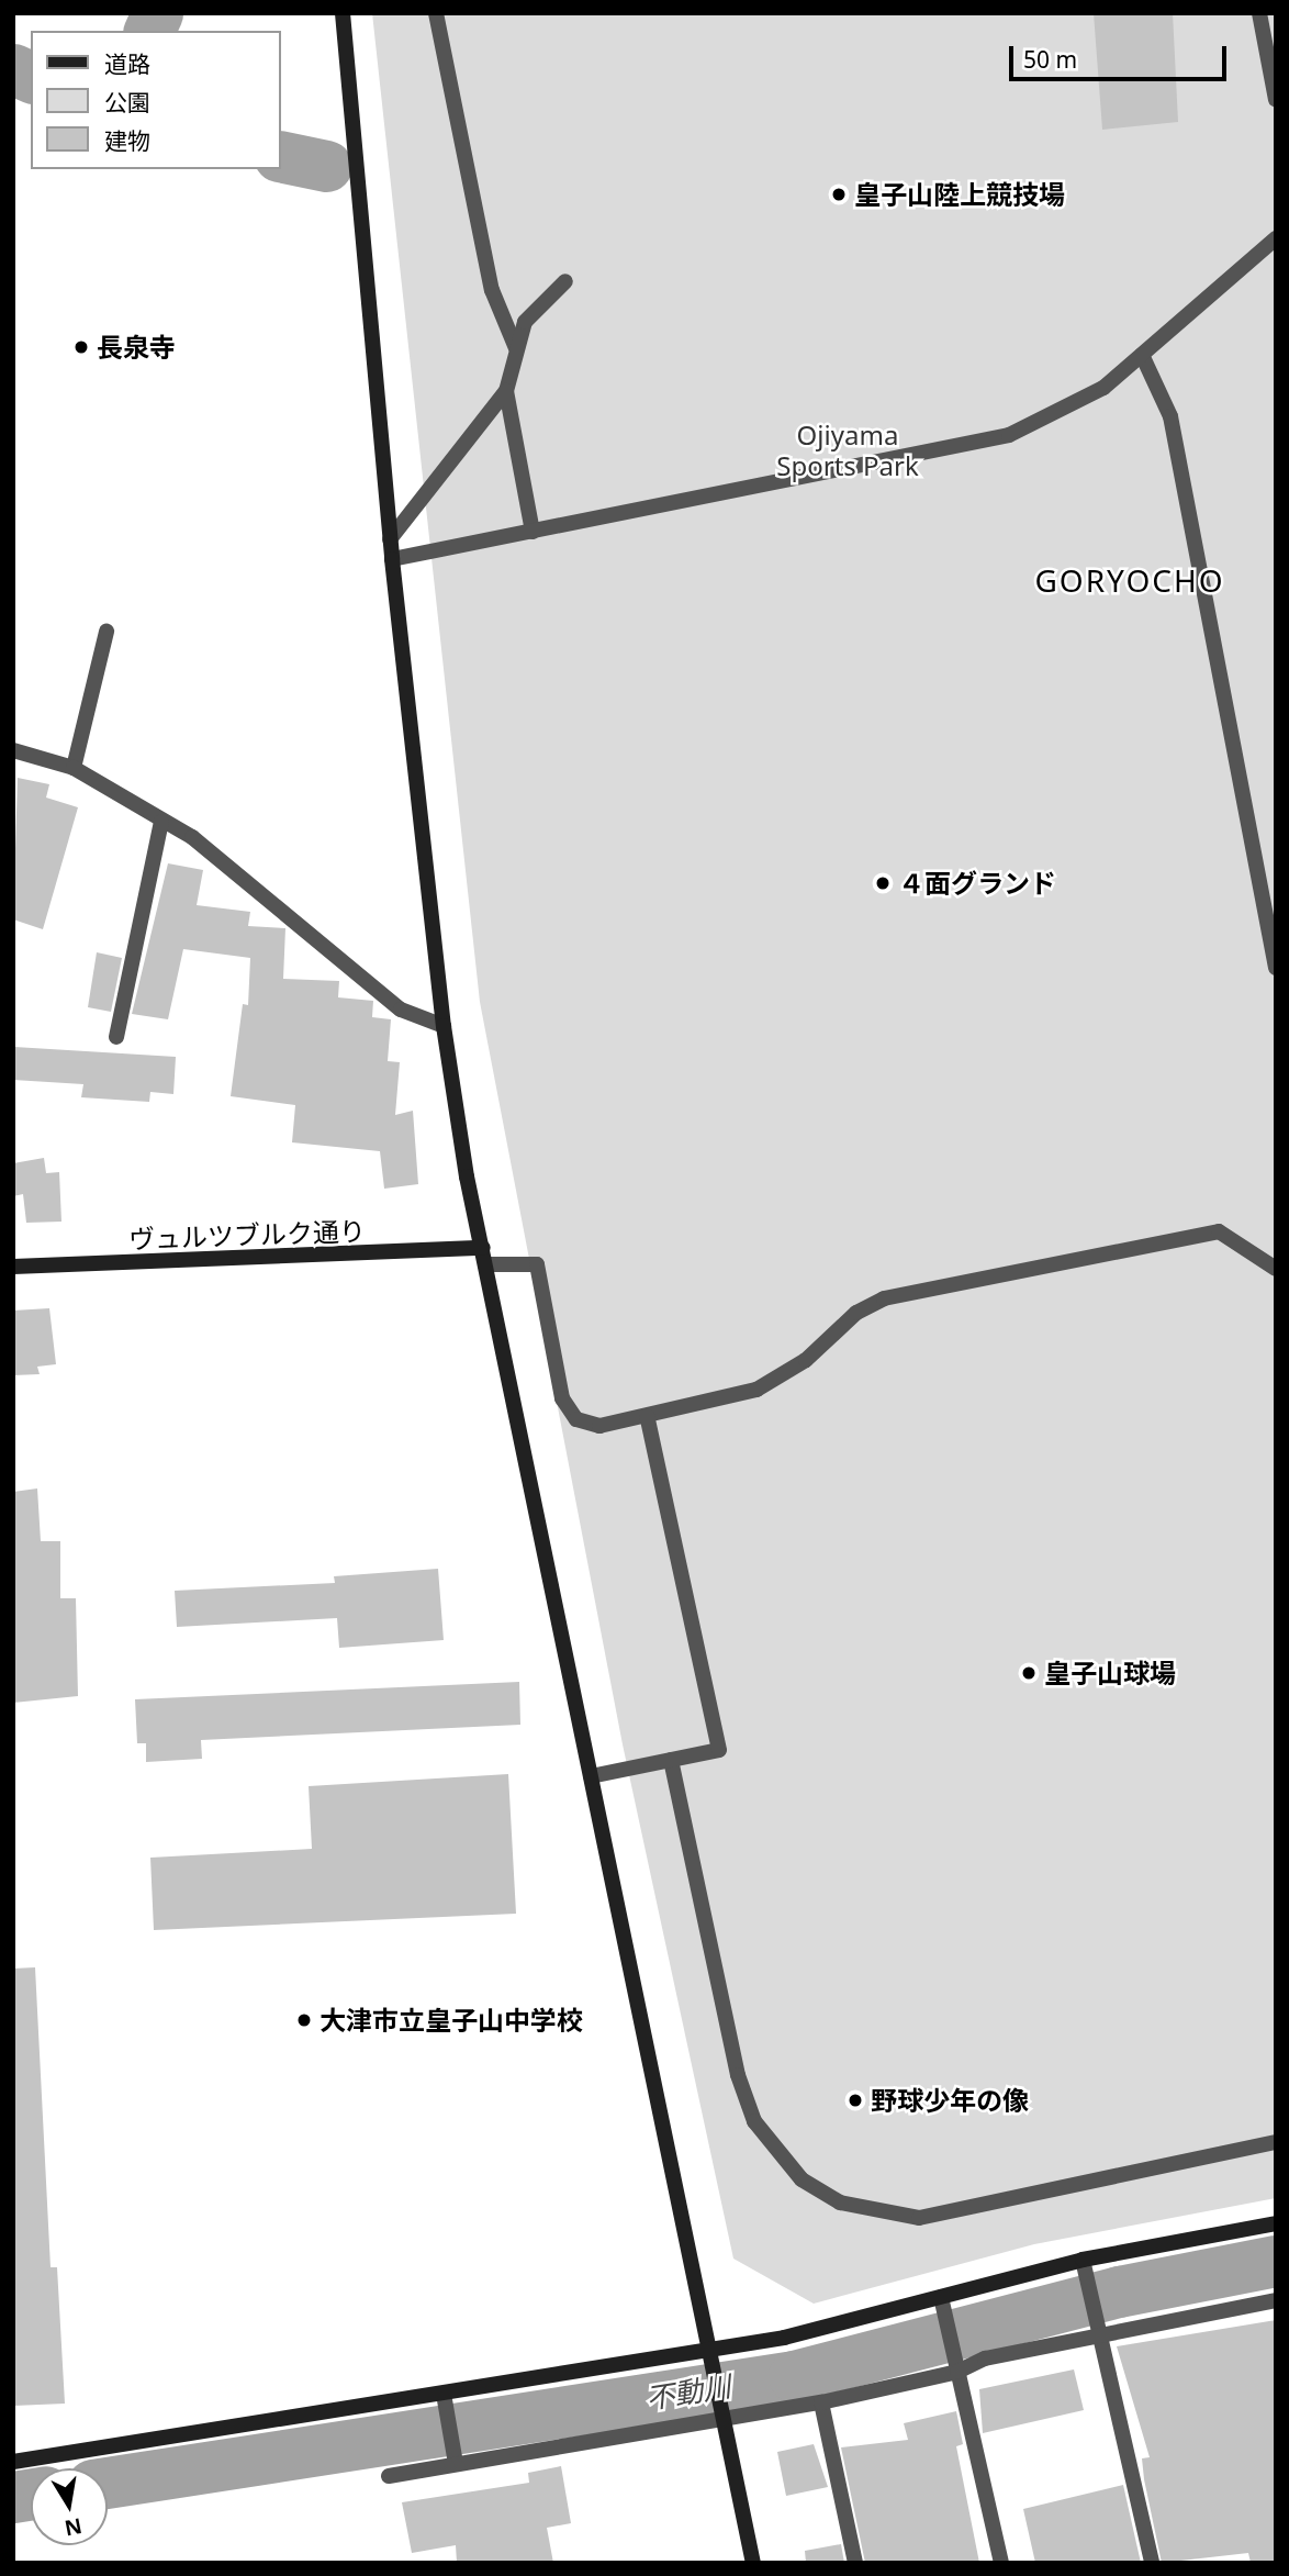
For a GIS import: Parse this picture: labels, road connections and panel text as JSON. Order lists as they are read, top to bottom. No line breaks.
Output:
{"streets":{"street":["ヴュルツブルク通り"]},"districts":["GORYOCHO"],"water":["不動川"],"parks":["Ojiyama Sports Park"],"places":["皇子山陸上競技場","長泉寺","４面グランド","皇子山球場","大津市立皇子山中学校","野球少年の像"],"legend":["道路","公園","建物"],"scale_bar":"50 m","north":"bottom"}
